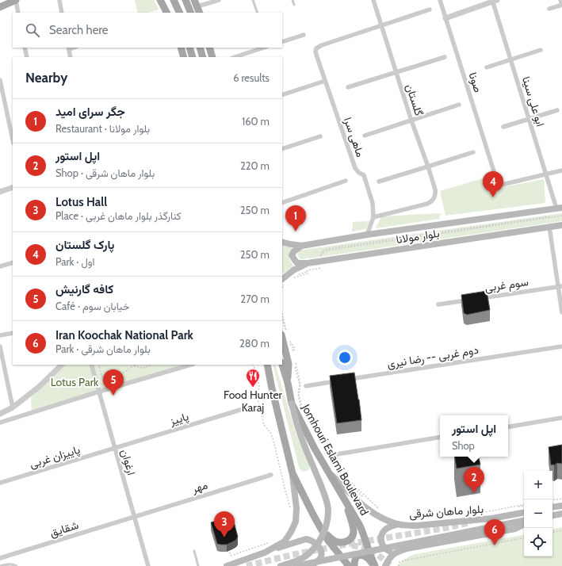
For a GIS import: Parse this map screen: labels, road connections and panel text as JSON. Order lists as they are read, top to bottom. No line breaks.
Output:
{"streets":{"main road":["بلوار مولانا","Jomhouri Eslami Boulevard","بلوار ماهان شرقی"],"street":["صونا","گلستان","ابو علی سینا","ماهی سرا","سوم غربی","دوم غربی -- رضا نیری","پاییز","پاییزان غربی","ارغوان","مهر","شقایق"]},"crossings":[["گلستان","ماهی سرا"],["ابو علی سینا","بلوار مولانا"],["ماهی سرا","بلوار مولانا"],["پاییز","پاییزان غربی"],["پاییز","ارغوان"],["پاییزان غربی","ارغوان"],["Jomhouri Eslami Boulevard","بلوار ماهان شرقی"],["ارغوان","مهر"],["ارغوان","شقایق"],["مهر","شقایق"]],"parks":["Lotus Park"],"places":{"restaurant":["Food Hunter Karaj"]},"page":{"search":"Search here","heading":["Nearby","6 results"],"list":[{"mark":"1","name":"جگر سرای امید","note":"Restaurant · بلوار مولانا","value":"160 m"},{"mark":"2","name":"اپل استور","note":"Shop · بلوار ماهان شرقی","value":"220 m"},{"mark":"3","name":"Lotus Hall","note":"Place · کنارگذر بلوار ماهان غربی","value":"250 m"},{"mark":"4","name":"پارک گلستان","note":"Park · اول","value":"250 m"},{"mark":"5","name":"کافه گارنیش","note":"Café · خیابان سوم","value":"270 m"},{"mark":"6","name":"Iran Koochak National Park","note":"Park · بلوار ماهان شرقی","value":"280 m"}],"pins":["4","1","5","2","3","6"],"popup":["اپل استور","Shop"],"map_buttons":["+","−"]}}
